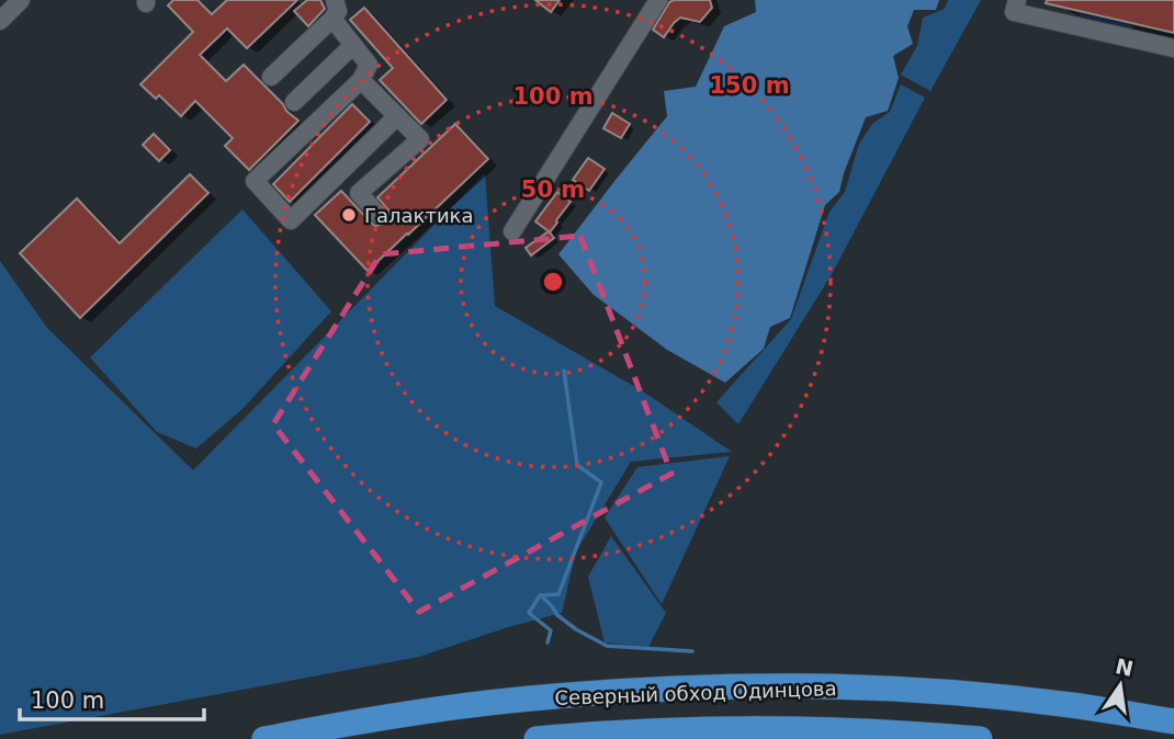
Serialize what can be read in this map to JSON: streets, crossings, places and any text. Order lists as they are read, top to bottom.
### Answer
{
  "streets": {
    "highway": ["Северный обход Одинцова"]
  },
  "places": ["Галактика"],
  "scale_bar": "100 m",
  "north": "top",
  "rings": ["150 m", "100 m", "50 m"]
}
